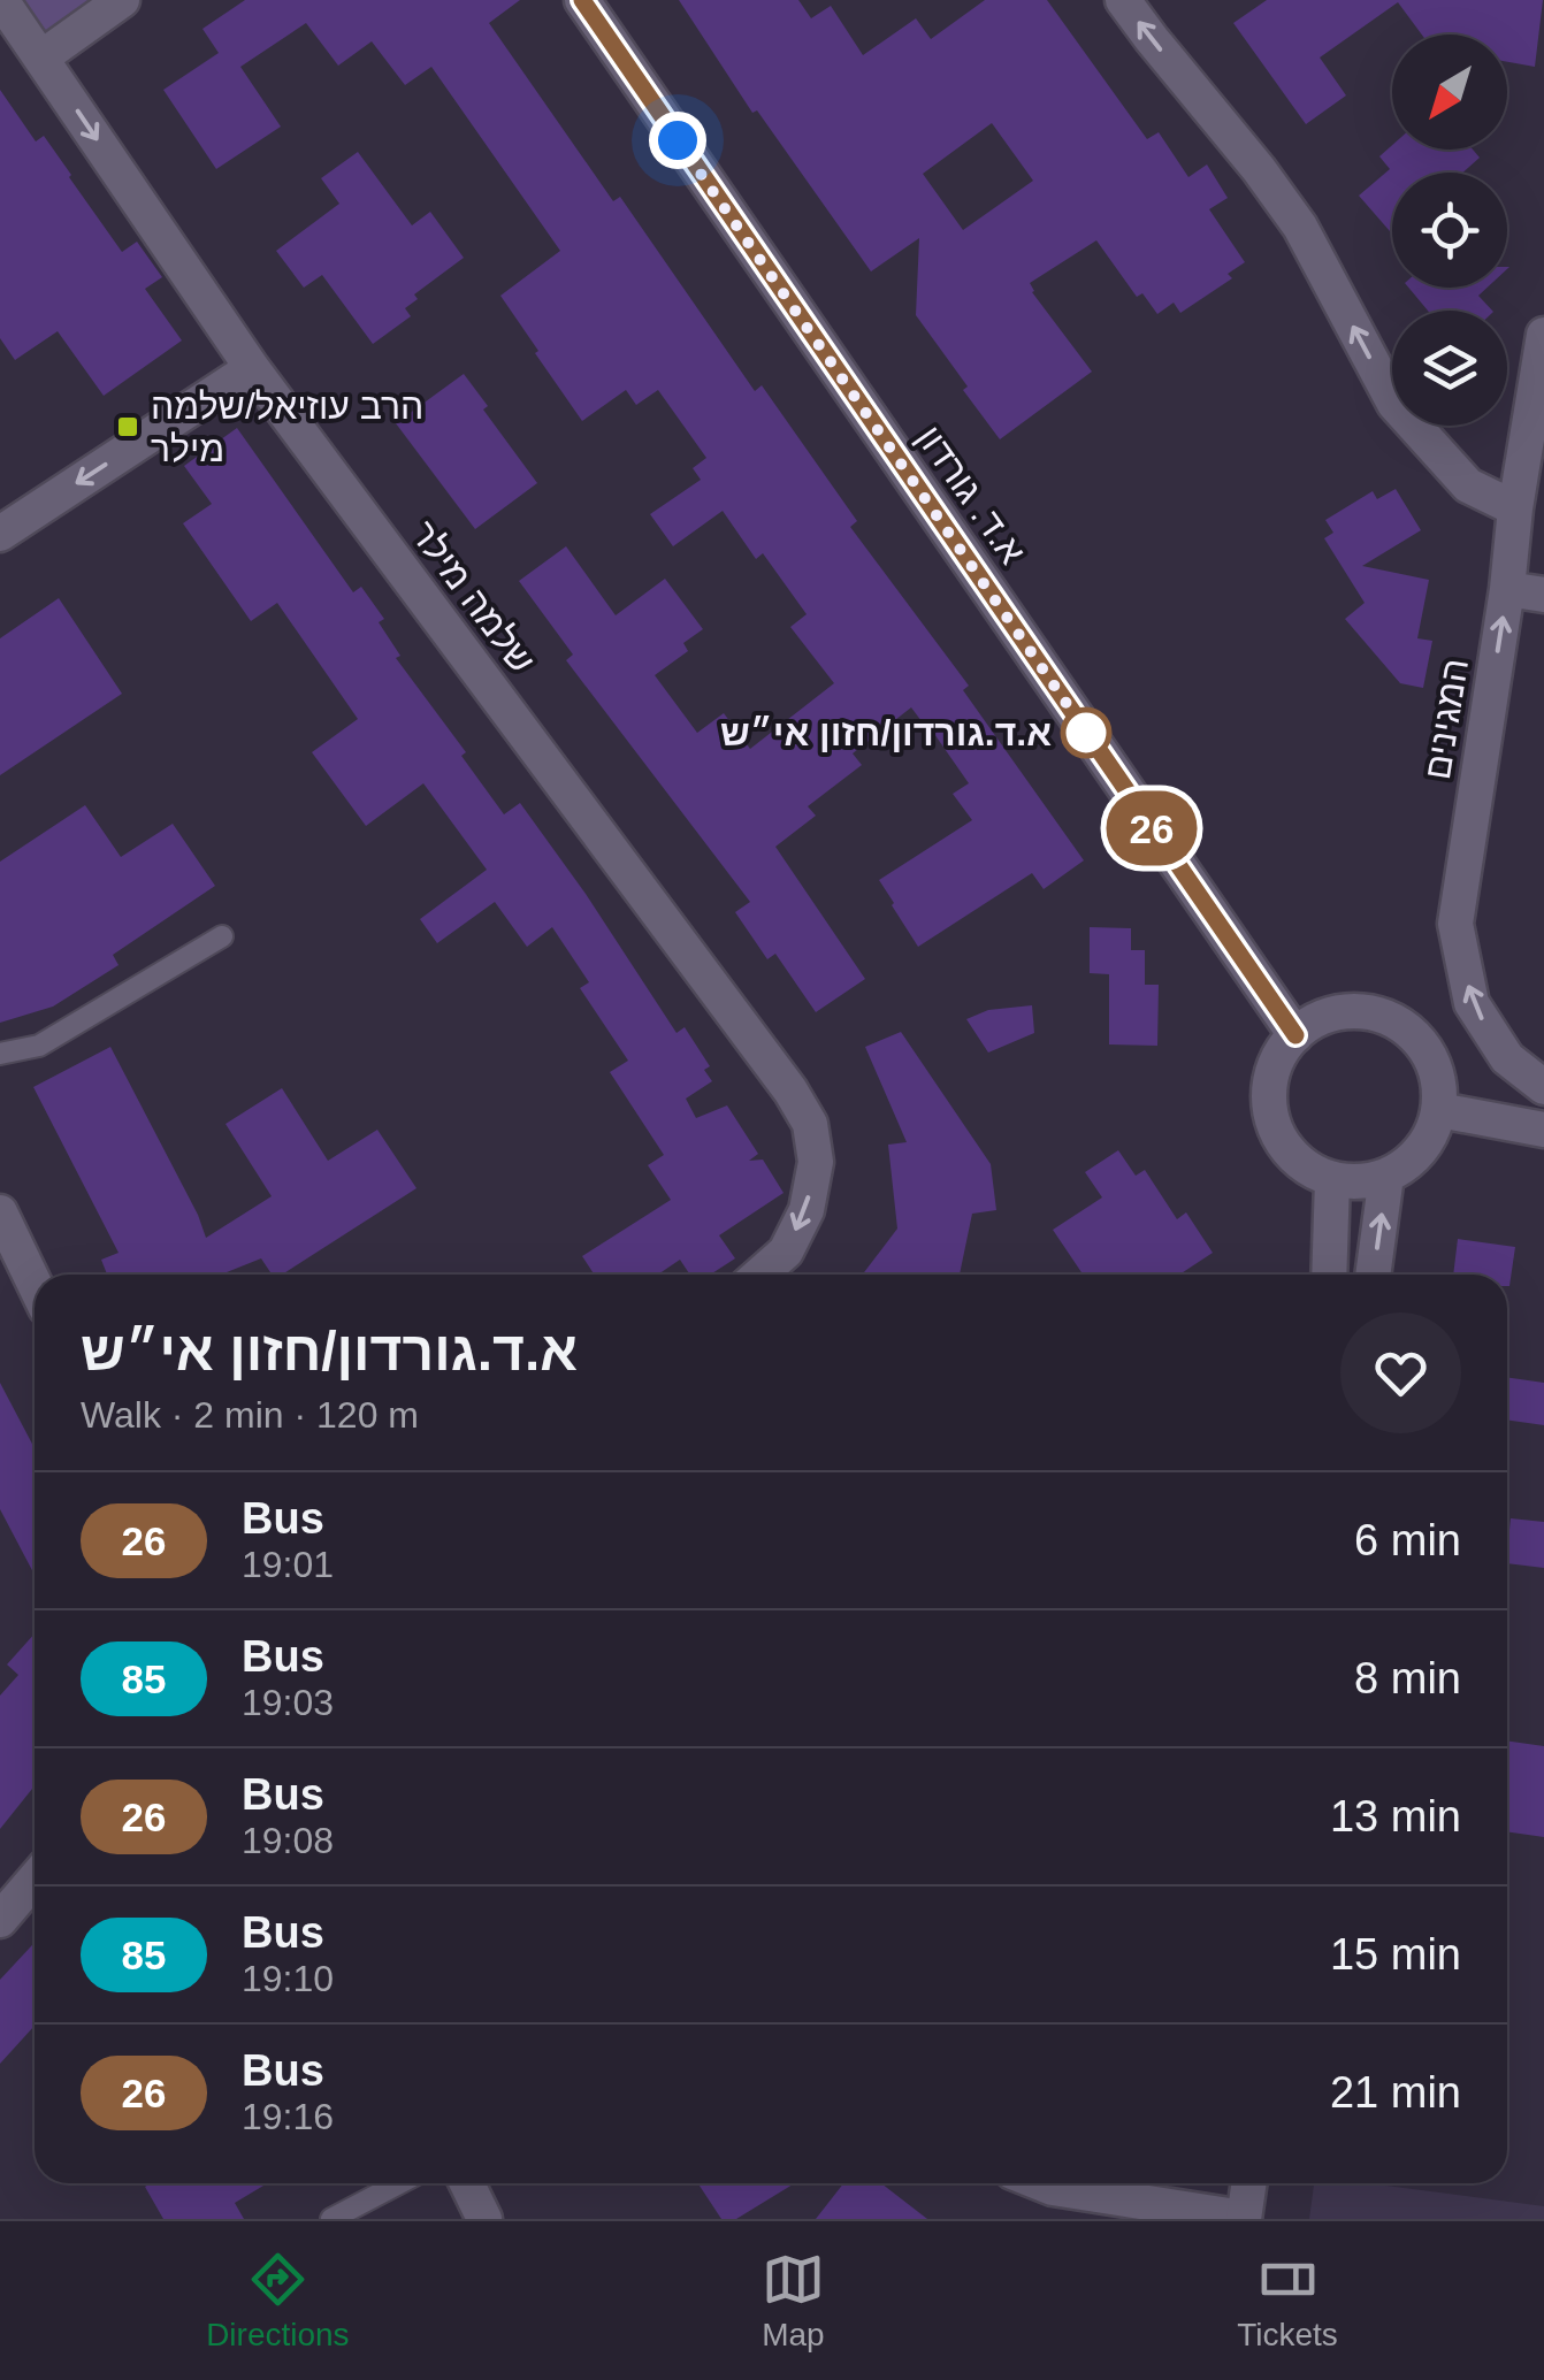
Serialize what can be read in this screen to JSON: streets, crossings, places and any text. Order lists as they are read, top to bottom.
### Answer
{
  "streets": {
    "street": ["א.ד. גורדון", "שלמה מילר", "המגינים"]
  },
  "one_way": ["שלמה מילר"],
  "places": {
    "transit": ["הרב עוזיאל/שלמה מילר"],
    "other": ["א.ד.גורדון/חזון אי״ש"]
  },
  "lines": ["bus line 26"],
  "north": "bottom left",
  "page": {
    "on_map": "26",
    "heading": ["א.ד.גורדון/חזון אי״ש", "Walk · 2 min · 120 m"],
    "list": [
      {
        "mark": "26",
        "name": "Bus",
        "note": "19:01",
        "value": "6 min"
      },
      {
        "mark": "85",
        "name": "Bus",
        "note": "19:03",
        "value": "8 min"
      },
      {
        "mark": "26",
        "name": "Bus",
        "note": "19:08",
        "value": "13 min"
      },
      {
        "mark": "85",
        "name": "Bus",
        "note": "19:10",
        "value": "15 min"
      },
      {
        "mark": "26",
        "name": "Bus",
        "note": "19:16",
        "value": "21 min"
      }
    ],
    "tabs": ["Directions", "Map", "Tickets"]
  }
}
